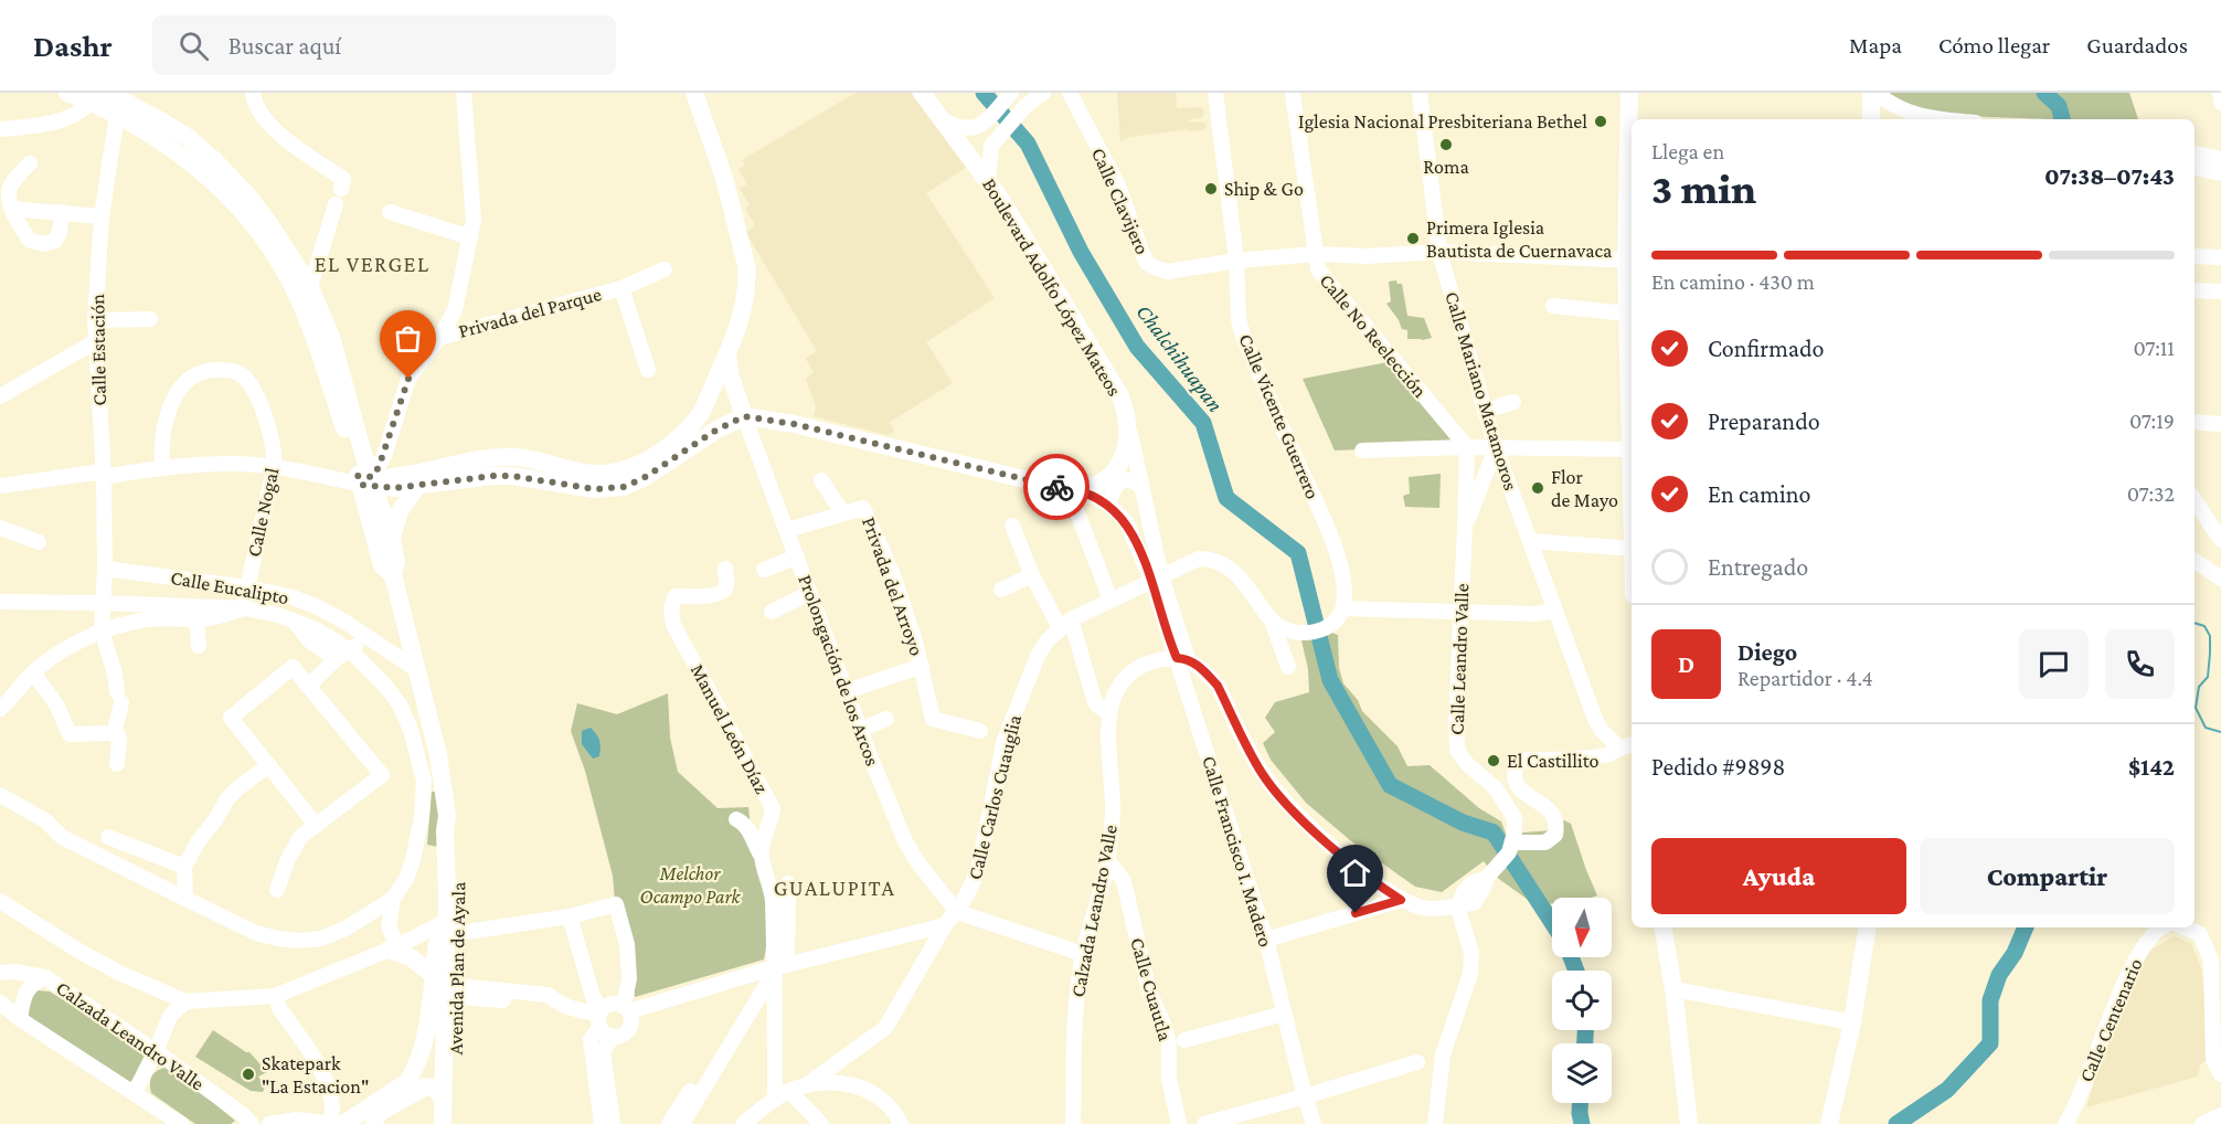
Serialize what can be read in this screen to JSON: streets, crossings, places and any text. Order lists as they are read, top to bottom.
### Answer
{
  "streets": {
    "main road": ["Boulevard Adolfo López Mateos", "Avenida Plan de Ayala"],
    "street": [
      "Calle Clavijero",
      "Privada del Parque",
      "Calle No Reelección",
      "Calle Estación",
      "Calle Mariano Matamoros",
      "Calle Vicente Guerrero",
      "Calle Nogal",
      "Privada del Arroyo",
      "Calle Eucalipto",
      "Calle Leandro Valle",
      "Prolongación de los Arcos",
      "Manuel León Díaz",
      "Calle Carlos Cuauglia",
      "Calle Francisco I. Madero",
      "Calzada Leandro Valle",
      "Calle Cuautla",
      "Calle Centenario"
    ]
  },
  "crossings": [
    ["Calle Clavijero", "Calle No Reelección"],
    ["Calle Clavijero", "Calle Mariano Matamoros"],
    ["Calle Clavijero", "Calle Vicente Guerrero"],
    ["Boulevard Adolfo López Mateos", "Calle Carlos Cuauglia"],
    ["Boulevard Adolfo López Mateos", "Calle Francisco I. Madero"],
    ["Calle No Reelección", "Calle Leandro Valle"],
    ["Calle Estación", "Calle Eucalipto"],
    ["Calle Estación", "Avenida Plan de Ayala"],
    ["Calle Nogal", "Calle Eucalipto"],
    ["Privada del Arroyo", "Prolongación de los Arcos"],
    ["Calle Eucalipto", "Avenida Plan de Ayala"],
    ["Prolongación de los Arcos", "Calle Carlos Cuauglia"],
    ["Calle Carlos Cuauglia", "Calle Francisco I. Madero"],
    ["Calzada Leandro Valle", "Calle Cuautla"]
  ],
  "districts": ["EL VERGEL", "GUALUPITA"],
  "water": ["Chalchihuapan"],
  "parks": ["Melchor Ocampo Park"],
  "places": [
    "Iglesia Nacional Presbiteriana Bethel",
    "Roma",
    "Ship & Go",
    "Primera Iglesia Bautista de Cuernavaca",
    "Flor de Mayo",
    "El Castillito",
    "Skatepark \"La Estacion\""
  ],
  "north": "bottom",
  "page": {
    "header": "Dashr",
    "search": "Buscar aquí",
    "nav": ["Mapa", "Cómo llegar", "Guardados"],
    "heading": ["3 min", "Llega en", "07:38–07:43"],
    "panel": [
      "Diego",
      "Repartidor · 4.4",
      "Pedido #9898",
      "$142"
    ],
    "bar": "En camino · 430 m",
    "list": [
      ["Confirmado", "07:11"],
      ["Preparando", "07:19"],
      ["En camino", "07:32"],
      "Entregado"
    ],
    "round": "D",
    "buttons": ["Ayuda", "Compartir"]
  }
}
